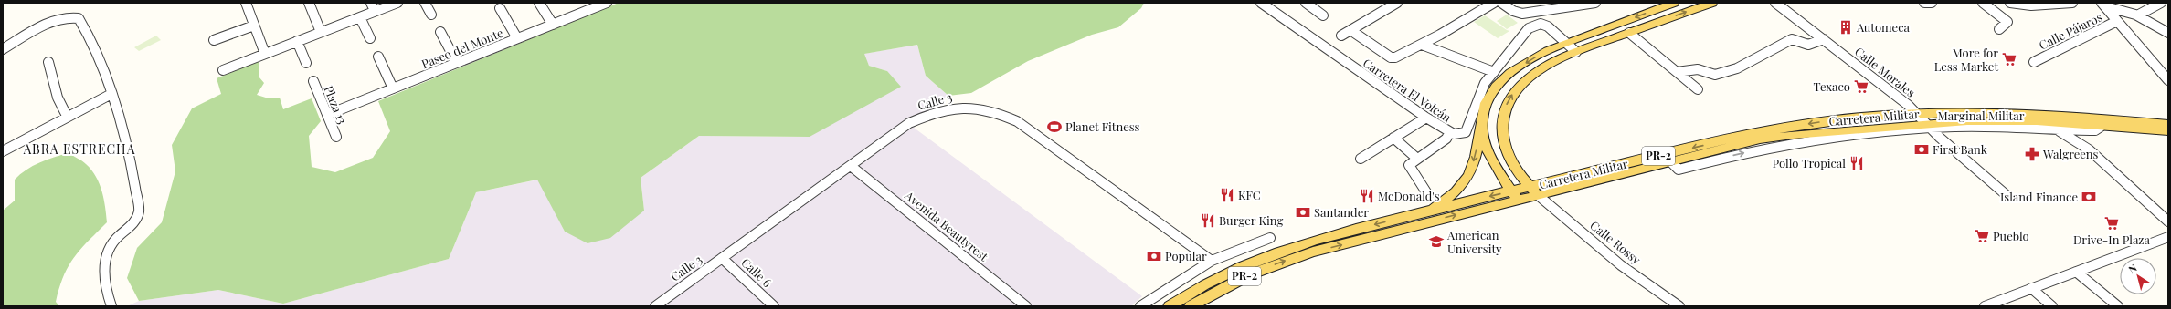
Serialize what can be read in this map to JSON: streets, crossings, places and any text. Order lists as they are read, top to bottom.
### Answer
{
  "streets": {
    "main road": ["Carretera Militar", "PR-2"],
    "street": [
      "Calle Pájaros",
      "Paseo del Monte",
      "Calle Morales",
      "Carretera El Volcán",
      "Calle 3",
      "Plaza 13",
      "Marginal Militar",
      "Avenida Beautyrest",
      "Calle Rossy",
      "Calle 6"
    ]
  },
  "crossings": [
    ["Paseo del Monte", "Plaza 13"],
    ["Calle Morales", "Marginal Militar"],
    ["Calle Morales", "Carretera Militar"],
    ["Calle 3", "Avenida Beautyrest"],
    ["Calle 3", "Calle 6"],
    ["Marginal Militar", "Carretera Militar"],
    ["Carretera Militar", "Calle Rossy"]
  ],
  "districts": ["ABRA ESTRECHA"],
  "places": {
    "building": ["Automeca"],
    "supermarket": [
      "More for Less Market",
      "Texaco",
      "Drive-In Plaza",
      "Pueblo"
    ],
    "sports": ["Planet Fitness"],
    "bank": [
      "First Bank",
      "Island Finance",
      "Santander",
      "Popular"
    ],
    "pharmacy": ["Walgreens"],
    "restaurant": [
      "Pollo Tropical",
      "KFC",
      "McDonald's",
      "Burger King"
    ],
    "school or university": ["American University"]
  },
  "north": "top left"
}
